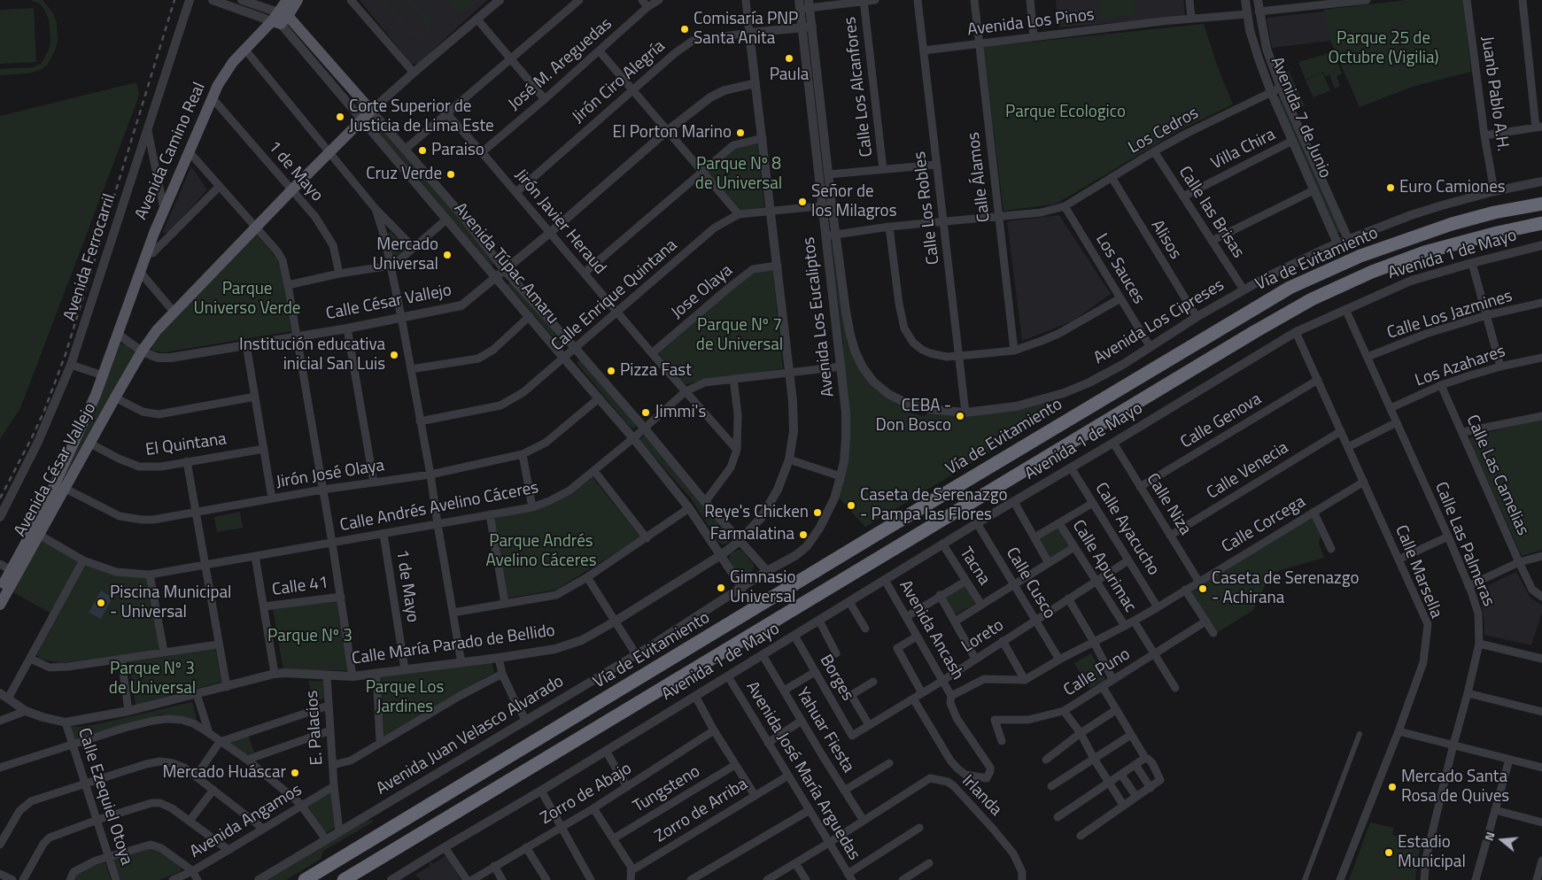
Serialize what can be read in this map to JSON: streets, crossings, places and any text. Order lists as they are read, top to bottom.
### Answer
{
  "streets": {
    "highway": ["Vía de Evitamiento"],
    "main road": ["Avenida Camino Real", "Avenida Túpac Amaru", "Avenida César Vallejo"],
    "street": [
      "Avenida Los Pinos",
      "José M. Areguedas",
      "Jirón Ciro Alegría",
      "Calle Los Alcanfores",
      "Juanb Pablo A.H.",
      "Avenida 7 de Junio",
      "Los Cedros",
      "Villa Chira",
      "1 de Mayo",
      "Calle Álamos",
      "Calle Los Robles",
      "Calle las Brisas",
      "Jirón Javier Heraud",
      "Alisos",
      "Avenida 1 de Mayo",
      "Avenida Ferrocarril",
      "Los Sauces",
      "Jose Olaya",
      "Calle Enrique Quintana",
      "Calle César Vallejo",
      "Calle Los Jazmines",
      "Avenida Los Eucaliptos",
      "Avenida Los Cipreses",
      "Los Azahares",
      "Calle Genova",
      "El Quintana",
      "Calle Venecia",
      "Jirón José Olaya",
      "Calle Las Camelias",
      "Calle Niza",
      "Calle Andrés Avelino Cáceres",
      "Calle Corcega",
      "Calle Ayacucho",
      "Calle Las Palmeras",
      "Tacna",
      "Calle Apurimac",
      "Calle Marsella",
      "Calle Cusco",
      "Calle 41",
      "Avenida Ancash",
      "Loreto",
      "Calle María Parado de Bellido",
      "Calle Puno",
      "Borges",
      "E. Palacios",
      "Yahuar Fiesta",
      "Avenida Juan Velasco Alvarado",
      "Avenida José María Arguedas",
      "Tungsteno",
      "Zorro de Abajo",
      "Irlanda",
      "Calle Ezequiel Otoya",
      "Zorro de Arriba",
      "Avenida Angamos"
    ]
  },
  "crossings": [
    ["Avenida Los Pinos", "Avenida 7 de Junio"],
    ["Avenida Los Pinos", "Calle Álamos"],
    ["Avenida Los Pinos", "Calle Los Robles"],
    ["José M. Areguedas", "Jirón Javier Heraud"],
    ["Jirón Ciro Alegría", "Jirón Javier Heraud"],
    ["Jirón Ciro Alegría", "Avenida Los Eucaliptos"],
    ["Jirón Ciro Alegría", "Calle María Parado de Bellido"],
    ["Juanb Pablo A.H.", "Avenida Los Cipreses"],
    ["Avenida 7 de Junio", "Los Cedros"],
    ["Avenida 7 de Junio", "Villa Chira"],
    ["Avenida 7 de Junio", "Avenida Los Cipreses"],
    ["Los Cedros", "Calle las Brisas"],
    ["Los Cedros", "Alisos"],
    ["Los Cedros", "Los Sauces"],
    ["Villa Chira", "Calle las Brisas"],
    ["Avenida Camino Real", "1 de Mayo"],
    ["Avenida Camino Real", "Avenida Túpac Amaru"],
    ["Avenida Camino Real", "Calle César Vallejo"],
    ["Avenida Camino Real", "Avenida César Vallejo"],
    ["1 de Mayo", "Avenida César Vallejo"],
    ["1 de Mayo", "Calle Andrés Avelino Cáceres"],
    ["1 de Mayo", "Calle María Parado de Bellido"],
    ["Calle Los Robles", "Avenida Los Cipreses"],
    ["Calle las Brisas", "Avenida Los Cipreses"],
    ["Jirón Javier Heraud", "Jose Olaya"],
    ["Jirón Javier Heraud", "Calle Enrique Quintana"],
    ["Jirón Javier Heraud", "Calle César Vallejo"],
    ["Jirón Javier Heraud", "Calle Andrés Avelino Cáceres"],
    ["Alisos", "Avenida Los Cipreses"],
    ["Avenida 1 de Mayo", "Calle Niza"],
    ["Avenida 1 de Mayo", "Calle Ayacucho"],
    ["Avenida 1 de Mayo", "Calle Las Palmeras"],
    ["Avenida 1 de Mayo", "Tacna"],
    ["Avenida 1 de Mayo", "Calle Marsella"],
    ["Avenida 1 de Mayo", "Calle Cusco"],
    ["Avenida 1 de Mayo", "Avenida Ancash"],
    ["Avenida 1 de Mayo", "Borges"],
    ["Avenida 1 de Mayo", "Yahuar Fiesta"],
    ["Avenida 1 de Mayo", "Avenida José María Arguedas"],
    ["Avenida Túpac Amaru", "Calle Enrique Quintana"],
    ["Avenida Túpac Amaru", "Calle César Vallejo"],
    ["Avenida Túpac Amaru", "Avenida Los Eucaliptos"],
    ["Avenida Túpac Amaru", "Avenida César Vallejo"],
    ["Avenida Túpac Amaru", "Jirón José Olaya"],
    ["Avenida Túpac Amaru", "Calle Andrés Avelino Cáceres"],
    ["Avenida Túpac Amaru", "Calle María Parado de Bellido"],
    ["Avenida Túpac Amaru", "Avenida Juan Velasco Alvarado"],
    ["Los Sauces", "Avenida Los Cipreses"],
    ["Jose Olaya", "Calle María Parado de Bellido"],
    ["Calle Enrique Quintana", "Avenida Los Eucaliptos"],
    ["Calle Enrique Quintana", "Calle María Parado de Bellido"],
    ["Calle César Vallejo", "Avenida César Vallejo"],
    ["Calle César Vallejo", "Calle María Parado de Bellido"],
    ["Calle Los Jazmines", "Calle Las Palmeras"],
    ["Avenida Los Eucaliptos", "Avenida Los Cipreses"],
    ["Avenida Los Eucaliptos", "Calle Andrés Avelino Cáceres"],
    ["Avenida Los Eucaliptos", "Avenida Juan Velasco Alvarado"],
    ["Los Azahares", "Calle Las Camelias"],
    ["Los Azahares", "Calle Las Palmeras"],
    ["Calle Genova", "Calle Niza"],
    ["Calle Genova", "Calle Marsella"],
    ["El Quintana", "Avenida César Vallejo"],
    ["Avenida César Vallejo", "Jirón José Olaya"],
    ["Avenida César Vallejo", "Calle Andrés Avelino Cáceres"],
    ["Calle Venecia", "Calle Niza"],
    ["Calle Venecia", "Calle Marsella"],
    ["Calle Niza", "Calle Corcega"],
    ["Calle Andrés Avelino Cáceres", "Calle María Parado de Bellido"],
    ["Calle Corcega", "Calle Ayacucho"],
    ["Calle Corcega", "Calle Apurimac"],
    ["Calle Corcega", "Calle Marsella"],
    ["Calle Corcega", "Calle Cusco"],
    ["Calle Ayacucho", "Loreto"],
    ["Calle Apurimac", "Loreto"],
    ["Calle Cusco", "Loreto"],
    ["Avenida Ancash", "Loreto"],
    ["Loreto", "Borges"],
    ["Calle María Parado de Bellido", "E. Palacios"],
    ["Calle María Parado de Bellido", "Calle Ezequiel Otoya"],
    ["E. Palacios", "Avenida Juan Velasco Alvarado"],
    ["E. Palacios", "Avenida Angamos"],
    ["Yahuar Fiesta", "Irlanda"],
    ["Avenida José María Arguedas", "Irlanda"],
    ["Avenida José María Arguedas", "Zorro de Arriba"]
  ],
  "parks": [
    "Parque 25 de Octubre (Vigilia)",
    "Parque Ecologico",
    "Parque Nº 8 de Universal",
    "Parque Universo Verde",
    "Parque Nº 7 de Universal",
    "Parque Andrés Avelino Cáceres",
    "Parque Nº 3",
    "Parque Nº 3 de Universal",
    "Parque Los Jardines"
  ],
  "places": [
    "Comisaría PNP Santa Anita",
    "Paula",
    "Corte Superior de Justicia de Lima Este",
    "El Porton Marino",
    "Paraiso",
    "Cruz Verde",
    "Euro Camiones",
    "Señor de los Milagros",
    "Mercado Universal",
    "Institución educativa inicial San Luis",
    "Pizza Fast",
    "Jimmi's",
    "CEBA - Don Bosco",
    "Caseta de Serenazgo - Pampa las Flores",
    "Reye's Chicken",
    "Farmalatina",
    "Gimnasio Universal",
    "Caseta de Serenazgo - Achirana",
    "Piscina Municipal - Universal",
    "Mercado Huáscar",
    "Mercado Santa Rosa de Quives",
    "Estadio Municipal"
  ],
  "north": "left"
}
